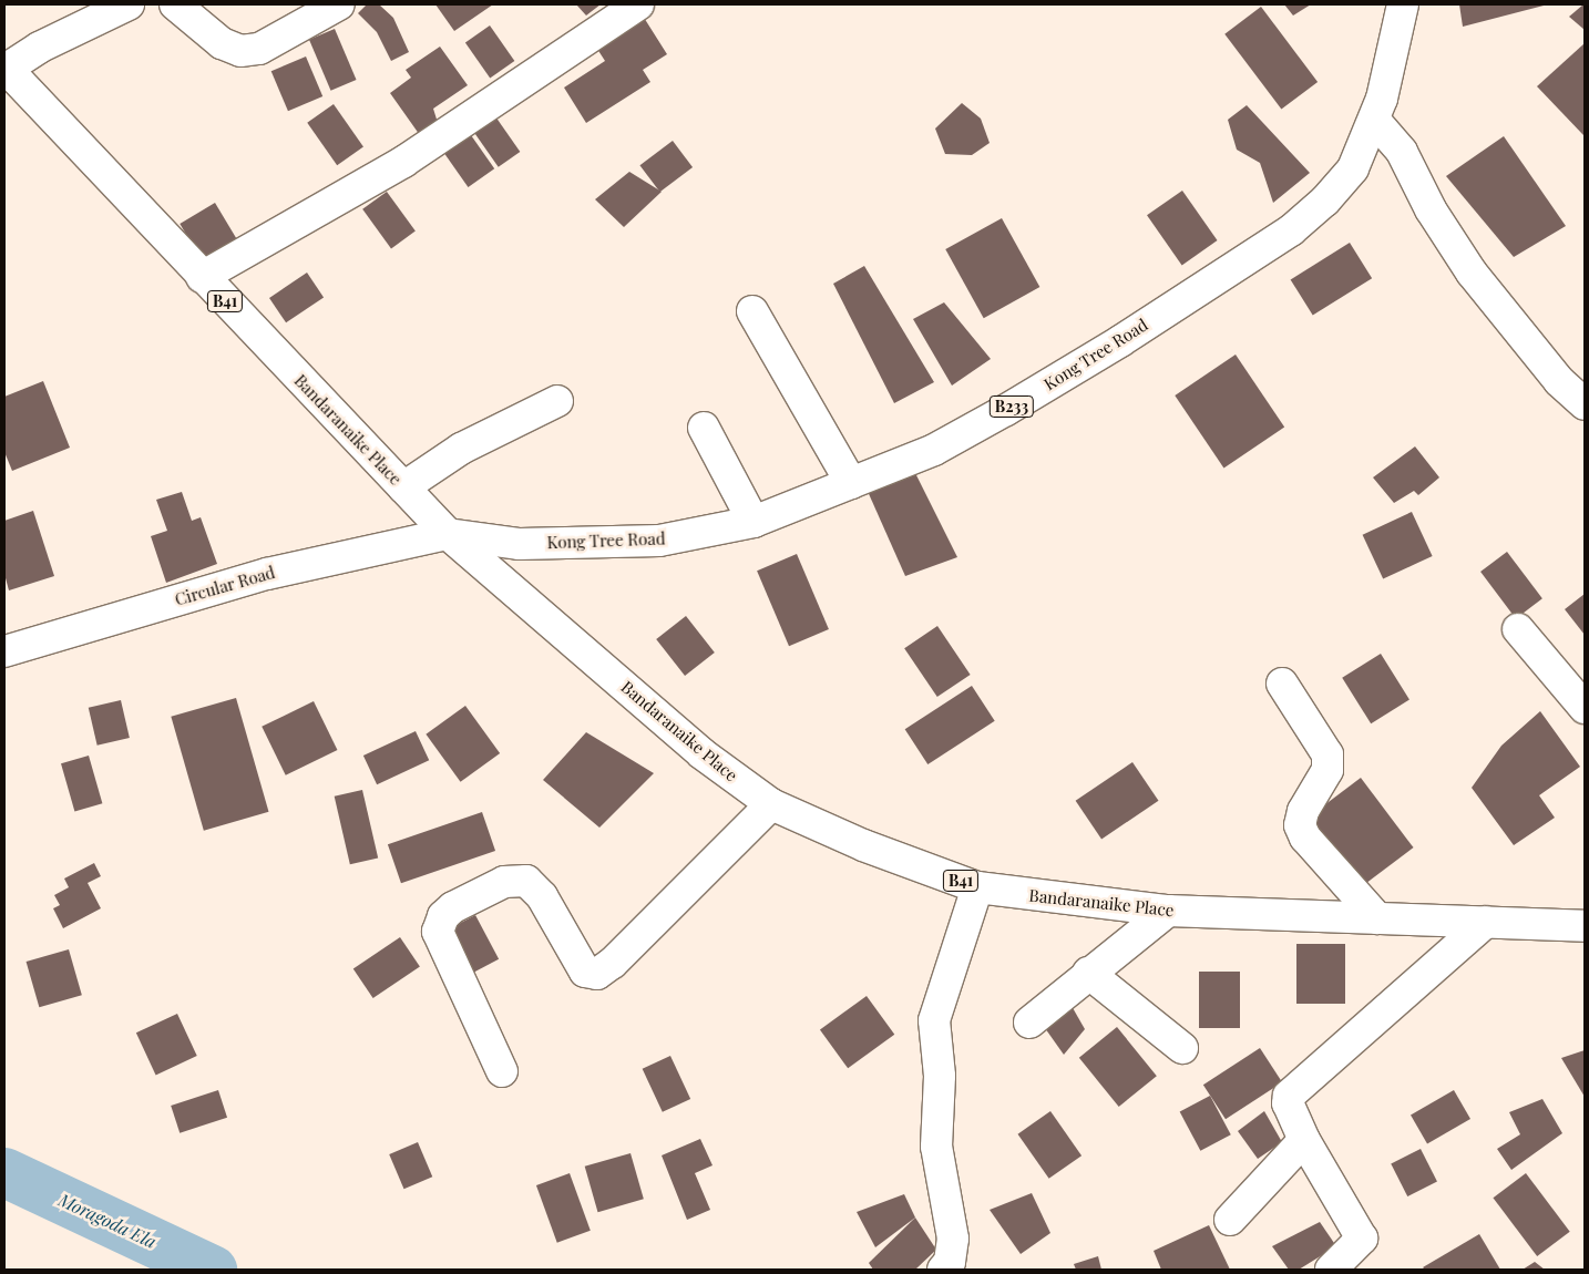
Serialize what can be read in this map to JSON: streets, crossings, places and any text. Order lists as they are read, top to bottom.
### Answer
{
  "streets": {
    "street": [
      "B41",
      "Kong Tree Road",
      "B233",
      "Bandaranaike Place",
      "Circular Road"
    ]
  },
  "crossings": [
    ["Kong Tree Road", "Bandaranaike Place"],
    ["Kong Tree Road", "Circular Road"],
    ["Bandaranaike Place", "Circular Road"]
  ],
  "water": ["Moragoda Ela"]
}
